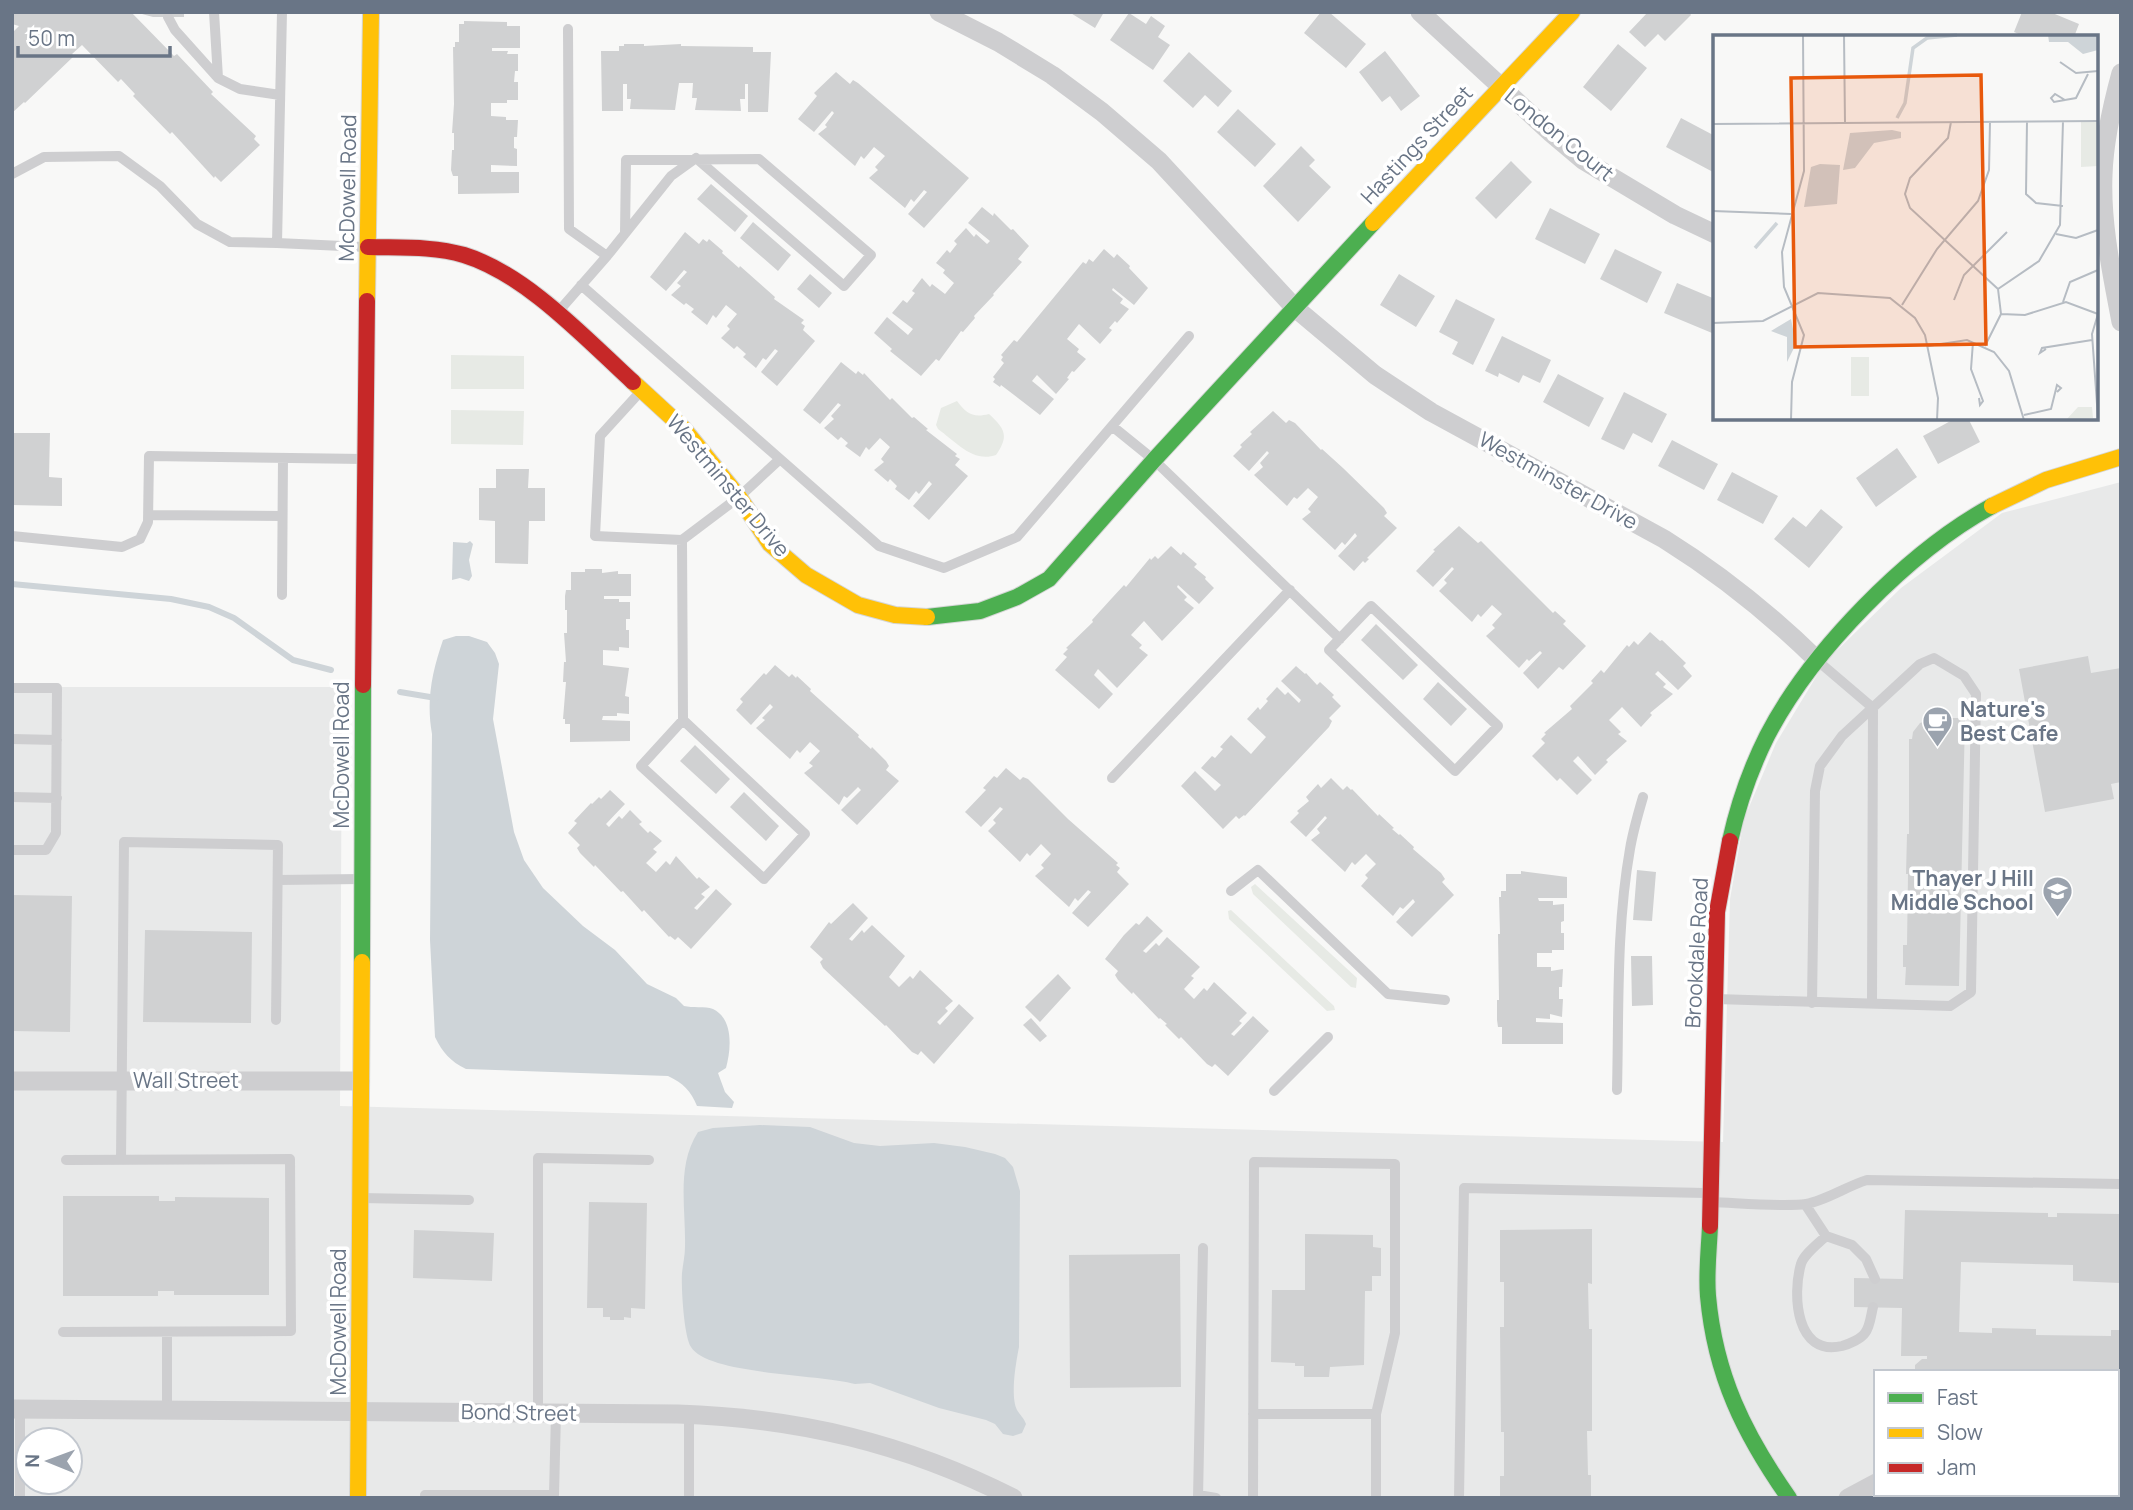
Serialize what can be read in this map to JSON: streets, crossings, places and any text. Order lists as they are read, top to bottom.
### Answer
{
  "streets": {
    "street": [
      "London Court",
      "Hastings Street",
      "McDowell Road",
      "Westminster Drive",
      "Brookdale Road",
      "Wall Street",
      "Bond Street"
    ]
  },
  "crossings": [
    ["London Court", "Hastings Street"],
    ["Hastings Street", "Westminster Drive"],
    ["McDowell Road", "Westminster Drive"],
    ["McDowell Road", "Wall Street"],
    ["McDowell Road", "Bond Street"],
    ["Westminster Drive", "Brookdale Road"]
  ],
  "places": {
    "cafe": ["Nature's Best Cafe"],
    "school or university": ["Thayer J Hill Middle School"]
  },
  "legend": ["Fast", "Slow", "Jam"],
  "scale_bar": "50 m",
  "north": "left"
}
